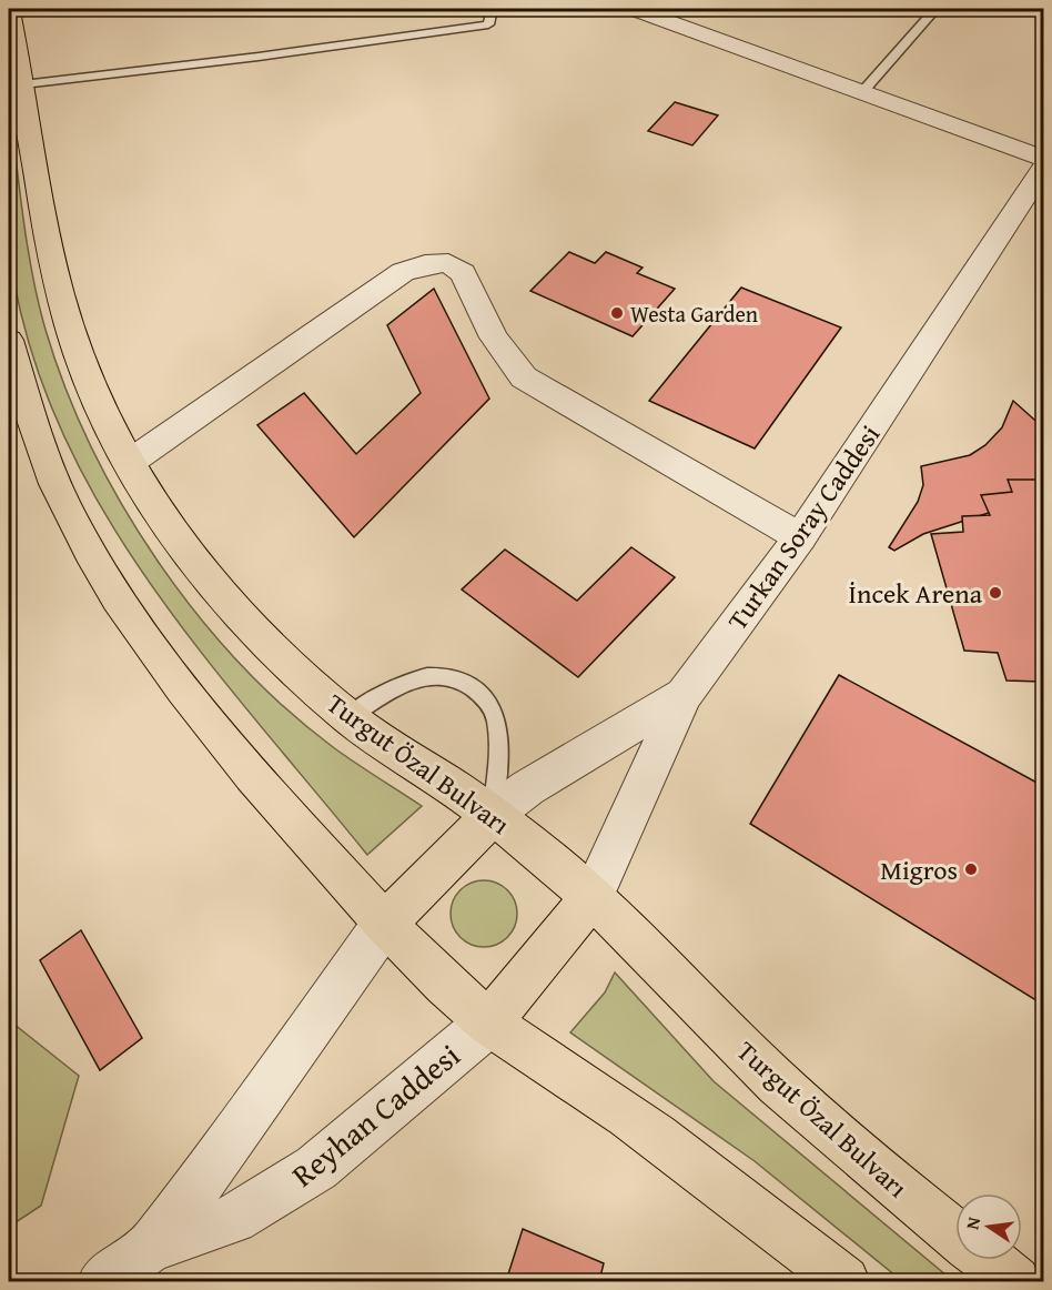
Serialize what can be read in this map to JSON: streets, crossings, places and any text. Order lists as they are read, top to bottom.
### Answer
{
  "streets": {
    "main road": ["Turgut Özal Bulvarı"],
    "street": ["Turkan Soray Caddesi", "Reyhan Caddesi"]
  },
  "crossings": [
    ["Turkan Soray Caddesi", "Turgut Özal Bulvarı"]
  ],
  "places": ["Westa Garden", "İncek Arena", "Migros"],
  "north": "left"
}
